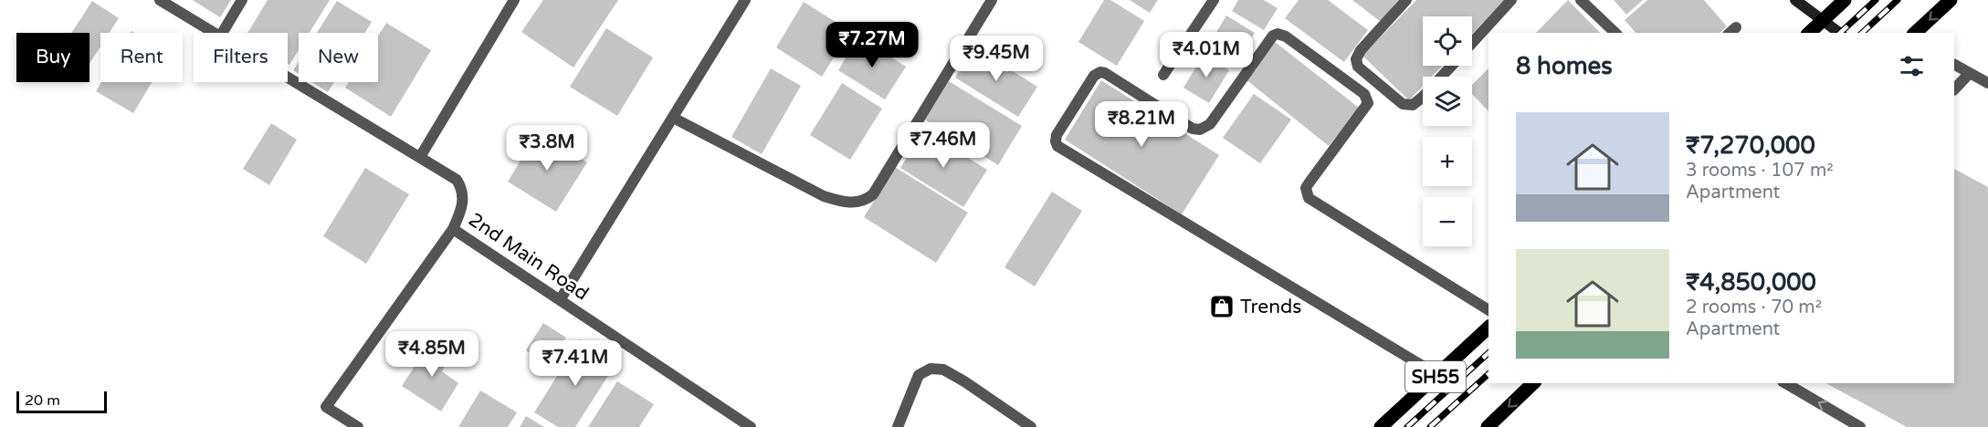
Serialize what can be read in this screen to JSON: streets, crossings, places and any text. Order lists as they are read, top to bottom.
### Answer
{
  "streets": {
    "main road": ["SH55"],
    "street": ["2nd Main Road"]
  },
  "places": {
    "shop": ["Trends"]
  },
  "scale_bar": "20 m",
  "page": {
    "map_buttons": ["+", "−"],
    "price": [
      "₹7.27M",
      "₹4.01M",
      "₹9.45M",
      "₹8.21M",
      "₹7.46M",
      "₹3.8M",
      "₹4.85M",
      "₹7.41M"
    ],
    "chip": [
      "Buy",
      "Rent",
      "Filters",
      "New"
    ],
    "heading": "8 homes",
    "list": [
      {
        "name": "₹7,270,000",
        "note": "3 rooms · 107 m² · Apartment"
      },
      {
        "name": "₹4,850,000",
        "note": "2 rooms · 70 m² · Apartment"
      }
    ],
    "scale": "20 m"
  }
}
